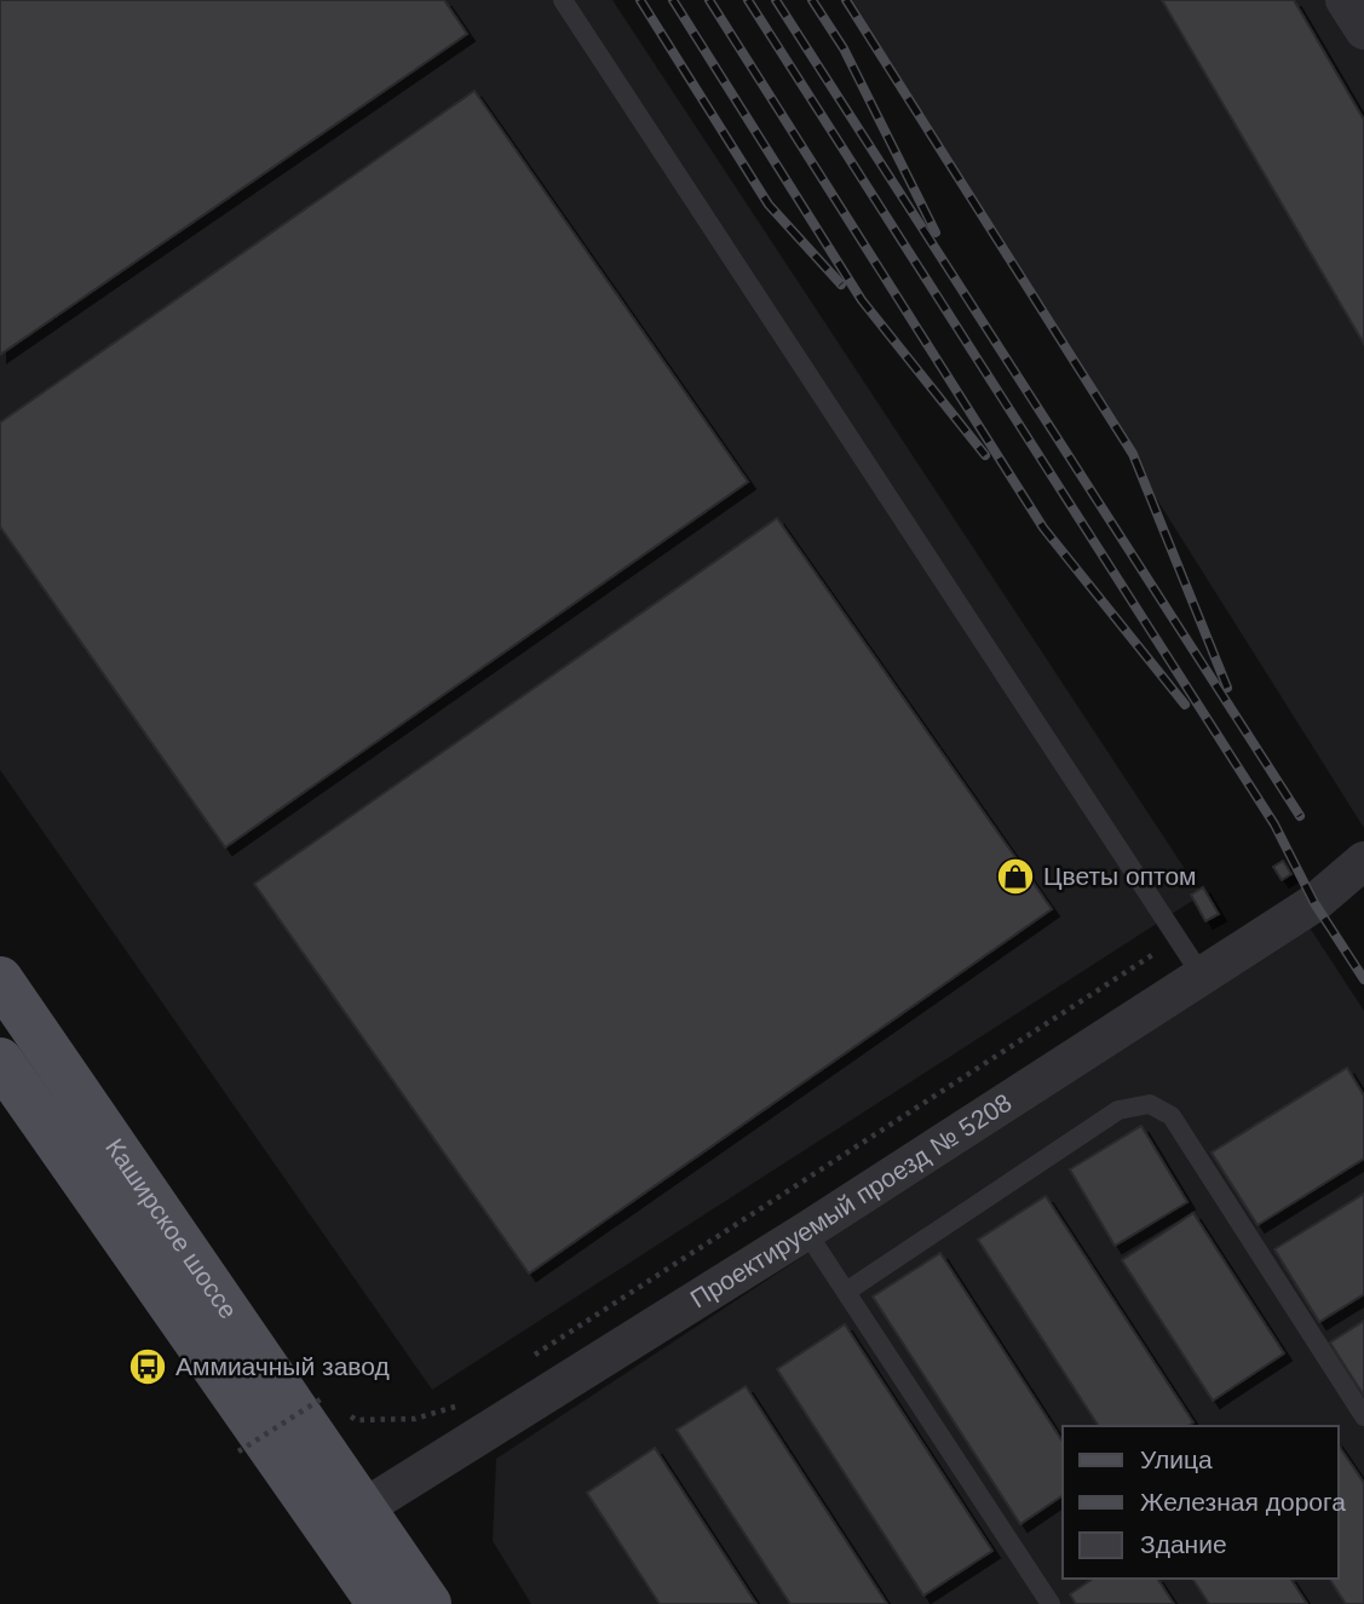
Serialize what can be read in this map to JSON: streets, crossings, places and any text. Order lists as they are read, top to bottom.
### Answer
{
  "streets": {
    "main road": ["Каширское шоссе"],
    "street": ["Проектируемый проезд № 5208"]
  },
  "crossings": [
    ["Проектируемый проезд № 5208", "Каширское шоссе"]
  ],
  "places": {
    "shop": ["Цветы оптом"],
    "bus stop": ["Аммиачный завод"]
  },
  "legend": ["Улица", "Железная дорога", "Здание"]
}
